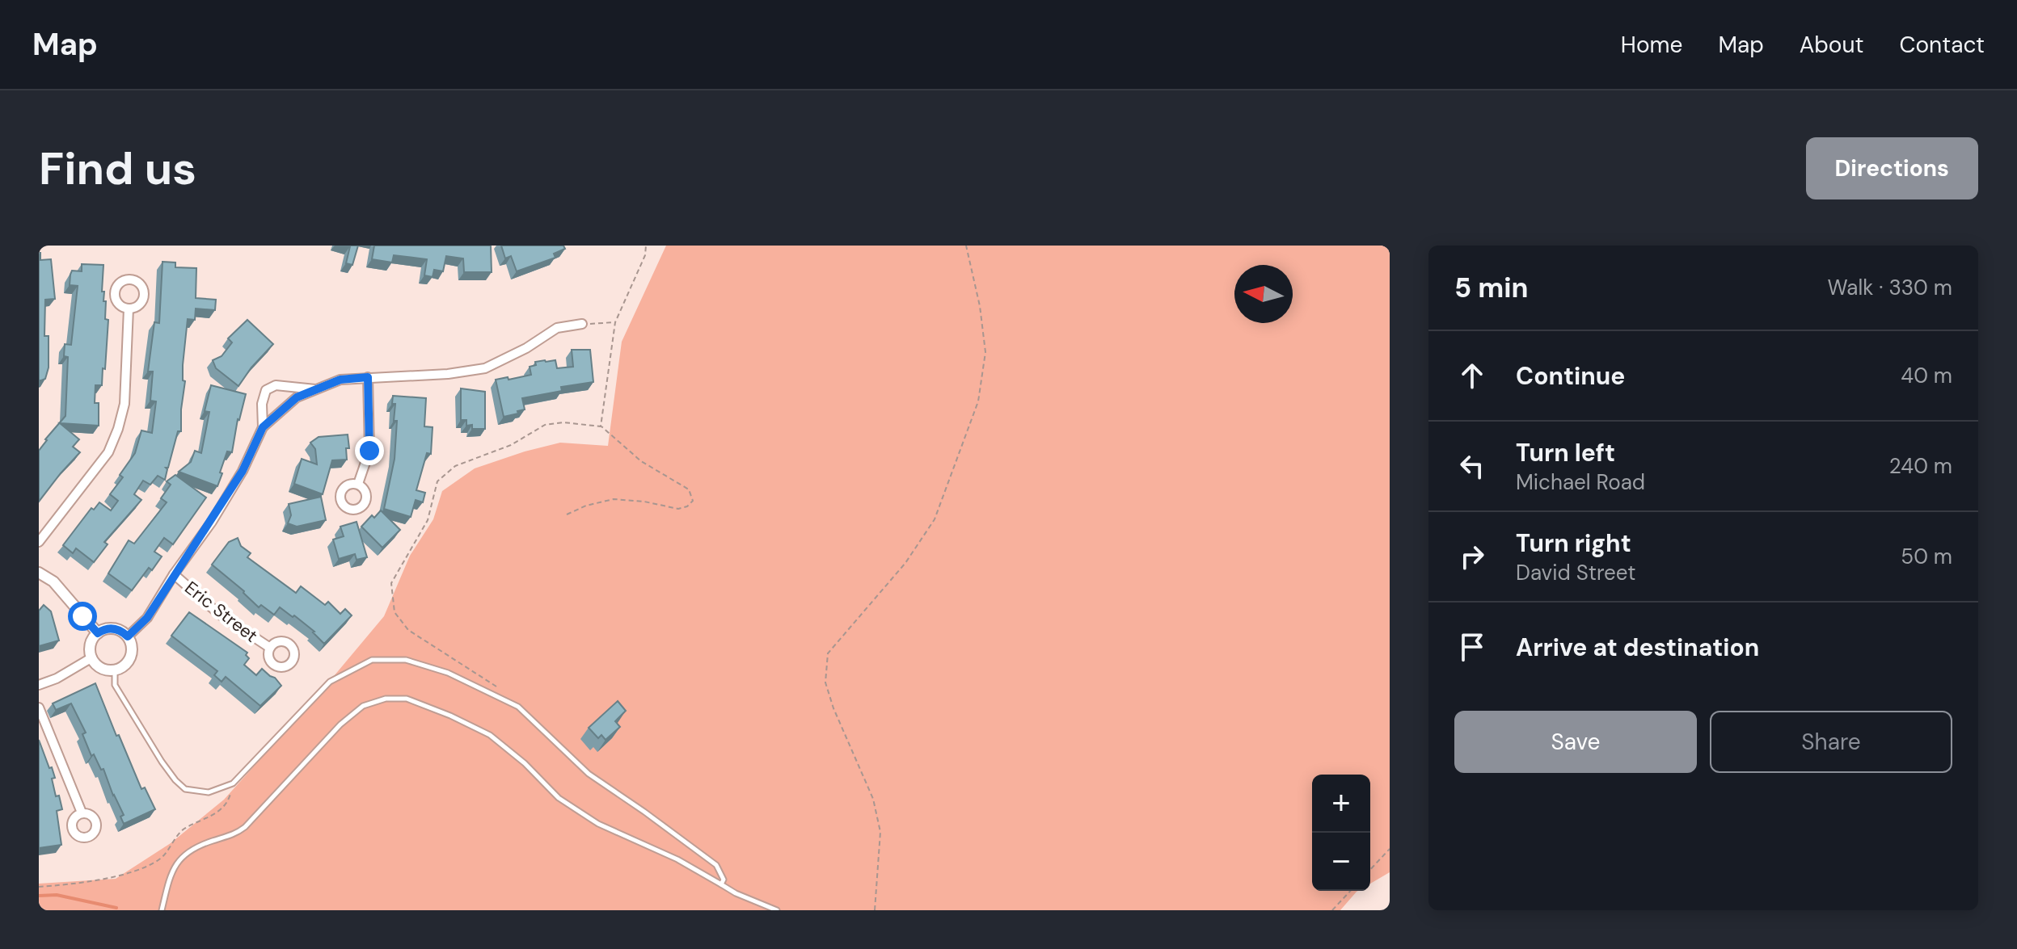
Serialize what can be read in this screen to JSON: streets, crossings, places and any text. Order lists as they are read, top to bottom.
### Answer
{
  "streets": {
    "street": ["Eric Street"]
  },
  "north": "left",
  "page": {
    "header": "Map",
    "nav": [
      "Home",
      "Map",
      "About",
      "Contact"
    ],
    "buttons": [
      "Directions",
      ["Save", "Share"]
    ],
    "title": "Find us",
    "heading": ["5 min", "Walk · 330 m"],
    "list": [
      ["Continue", "40 m"],
      ["Turn left", "Michael Road", "240 m"],
      ["Turn right", "David Street", "50 m"],
      "Arrive at destination"
    ],
    "map_buttons": ["+", "−"]
  }
}
